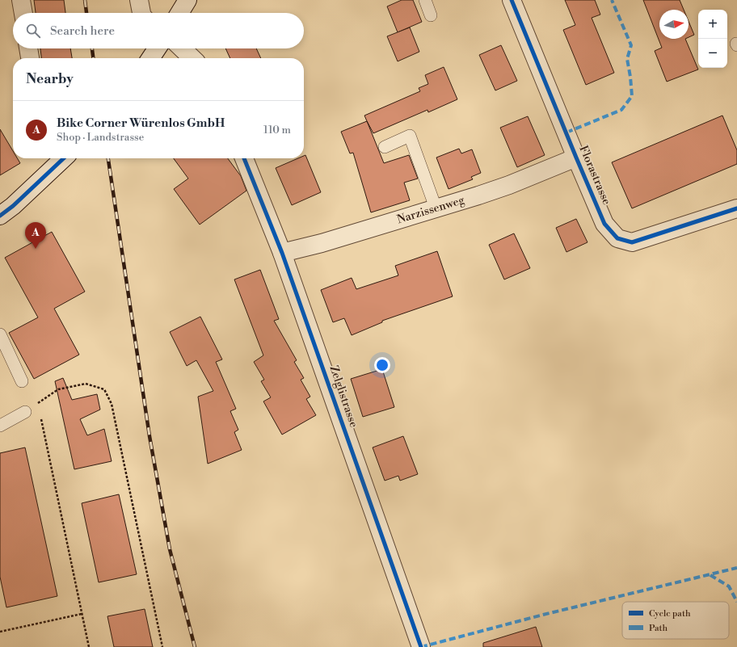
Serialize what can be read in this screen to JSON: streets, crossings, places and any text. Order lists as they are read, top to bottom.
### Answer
{
  "streets": {
    "street": ["Florastrasse", "Narzissenweg", "Zelglistrasse"]
  },
  "crossings": [
    ["Florastrasse", "Narzissenweg"],
    ["Narzissenweg", "Zelglistrasse"]
  ],
  "legend": ["Cycle path", "Path"],
  "north": "right",
  "page": {
    "map_buttons": ["+", "−"],
    "search": "Search here",
    "heading": "Nearby",
    "list": [
      {
        "mark": "A",
        "name": "Bike Corner Würenlos GmbH",
        "note": "Shop · Landstrasse",
        "value": "110 m"
      }
    ],
    "pins": "A"
  }
}
